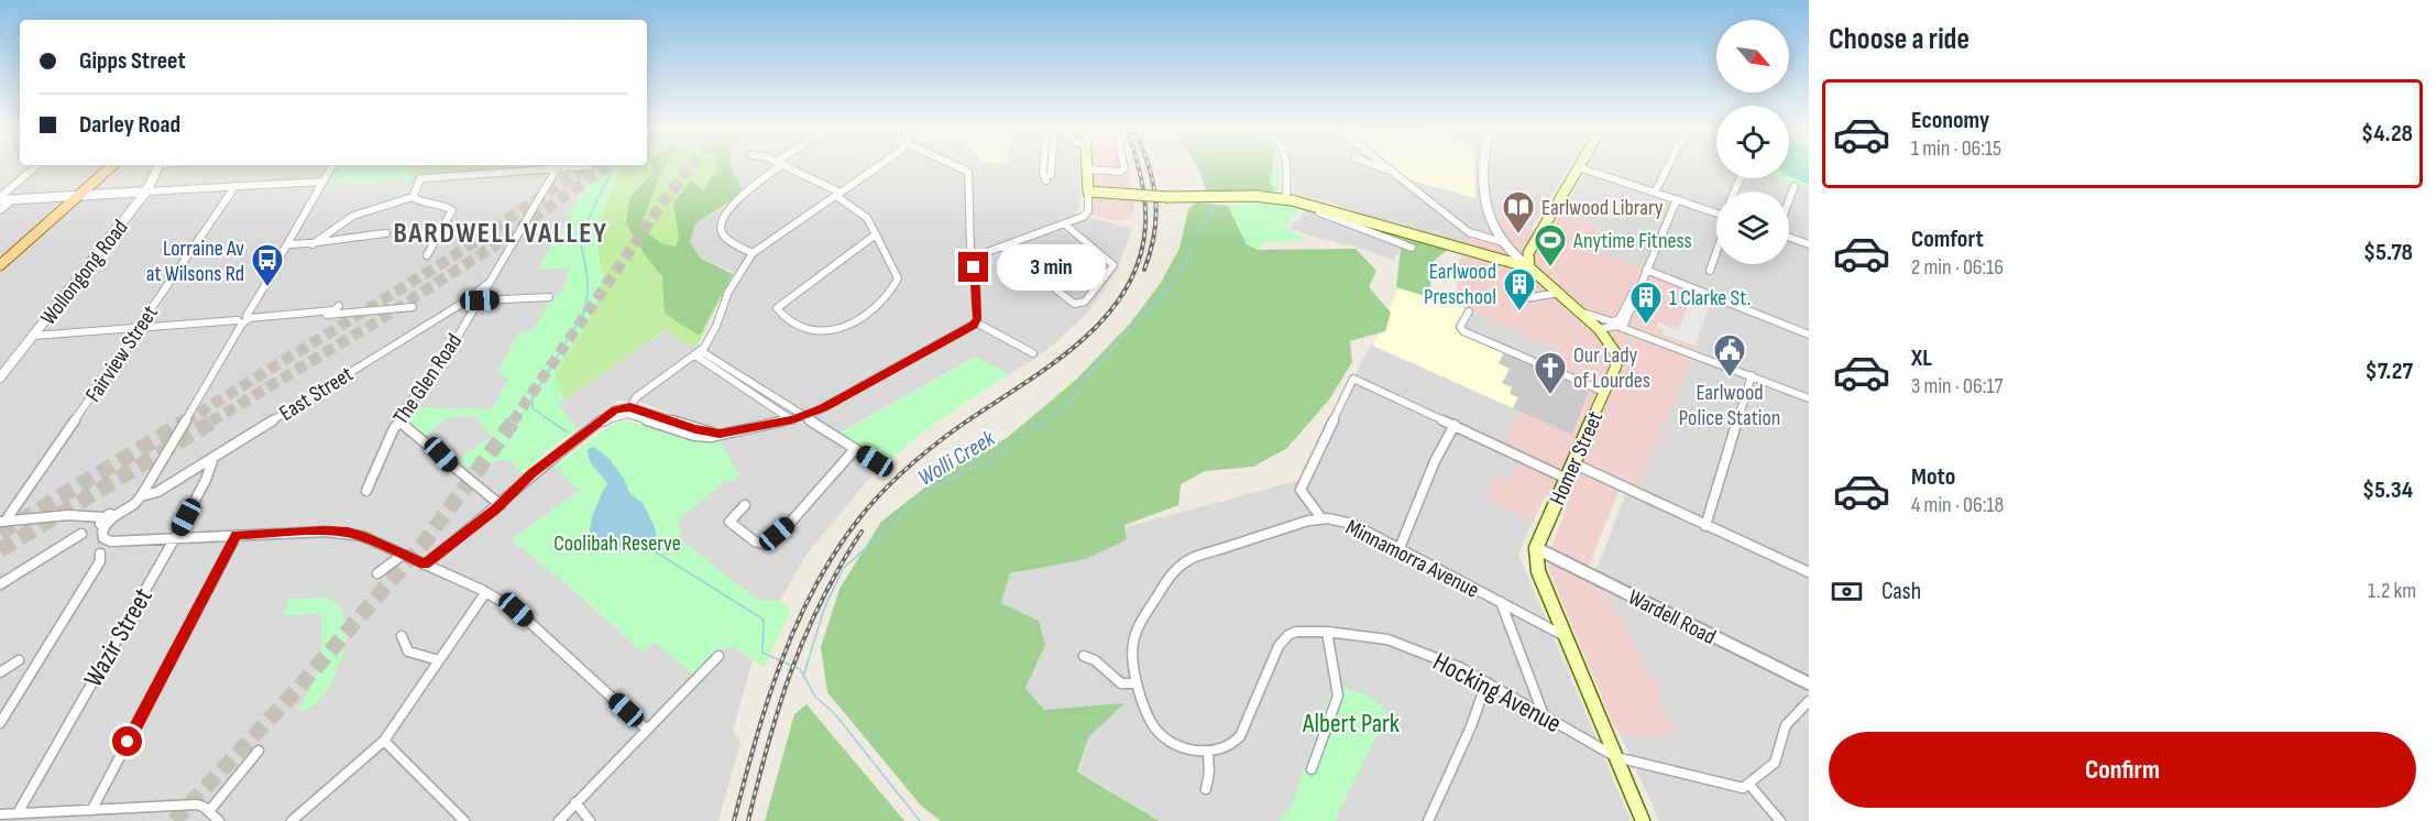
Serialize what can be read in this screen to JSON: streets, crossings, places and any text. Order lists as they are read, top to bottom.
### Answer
{
  "streets": {
    "main road": ["Homer Street"],
    "street": [
      "Wollongong Road",
      "Fairview Street",
      "The Glen Road",
      "East Street",
      "Minnamorra Avenue",
      "Wardell Road",
      "Wazir Street",
      "Hocking Avenue"
    ]
  },
  "crossings": [
    ["The Glen Road", "East Street"],
    ["East Street", "Wazir Street"],
    ["Homer Street", "Wardell Road"],
    ["Minnamorra Avenue", "Hocking Avenue"]
  ],
  "districts": ["BARDWELL VALLEY"],
  "water": ["Wolli Creek"],
  "parks": ["Coolibah Reserve", "Albert Park"],
  "places": {
    "library": ["Earlwood Library"],
    "sports": ["Anytime Fitness"],
    "bus stop": ["Lorraine Av at Wilsons Rd"],
    "building": ["Earlwood Preschool", "1 Clarke St."],
    "public building": ["Earlwood Police Station"],
    "church": ["Our Lady of Lourdes"]
  },
  "north": "bottom right",
  "page": {
    "heading": "Choose a ride",
    "banner": ["Gipps Street", "Darley Road"],
    "list": [
      {
        "name": "Economy",
        "note": "1 min · 06:15",
        "value": "$4.28"
      },
      {
        "name": "Comfort",
        "note": "2 min · 06:16",
        "value": "$5.78"
      },
      {
        "name": "XL",
        "note": "3 min · 06:17",
        "value": "$7.27"
      },
      {
        "name": "Moto",
        "note": "4 min · 06:18",
        "value": "$5.34"
      }
    ],
    "bubble": "3 min",
    "pay": ["Cash", "1.2 km"],
    "buttons": "Confirm"
  }
}
